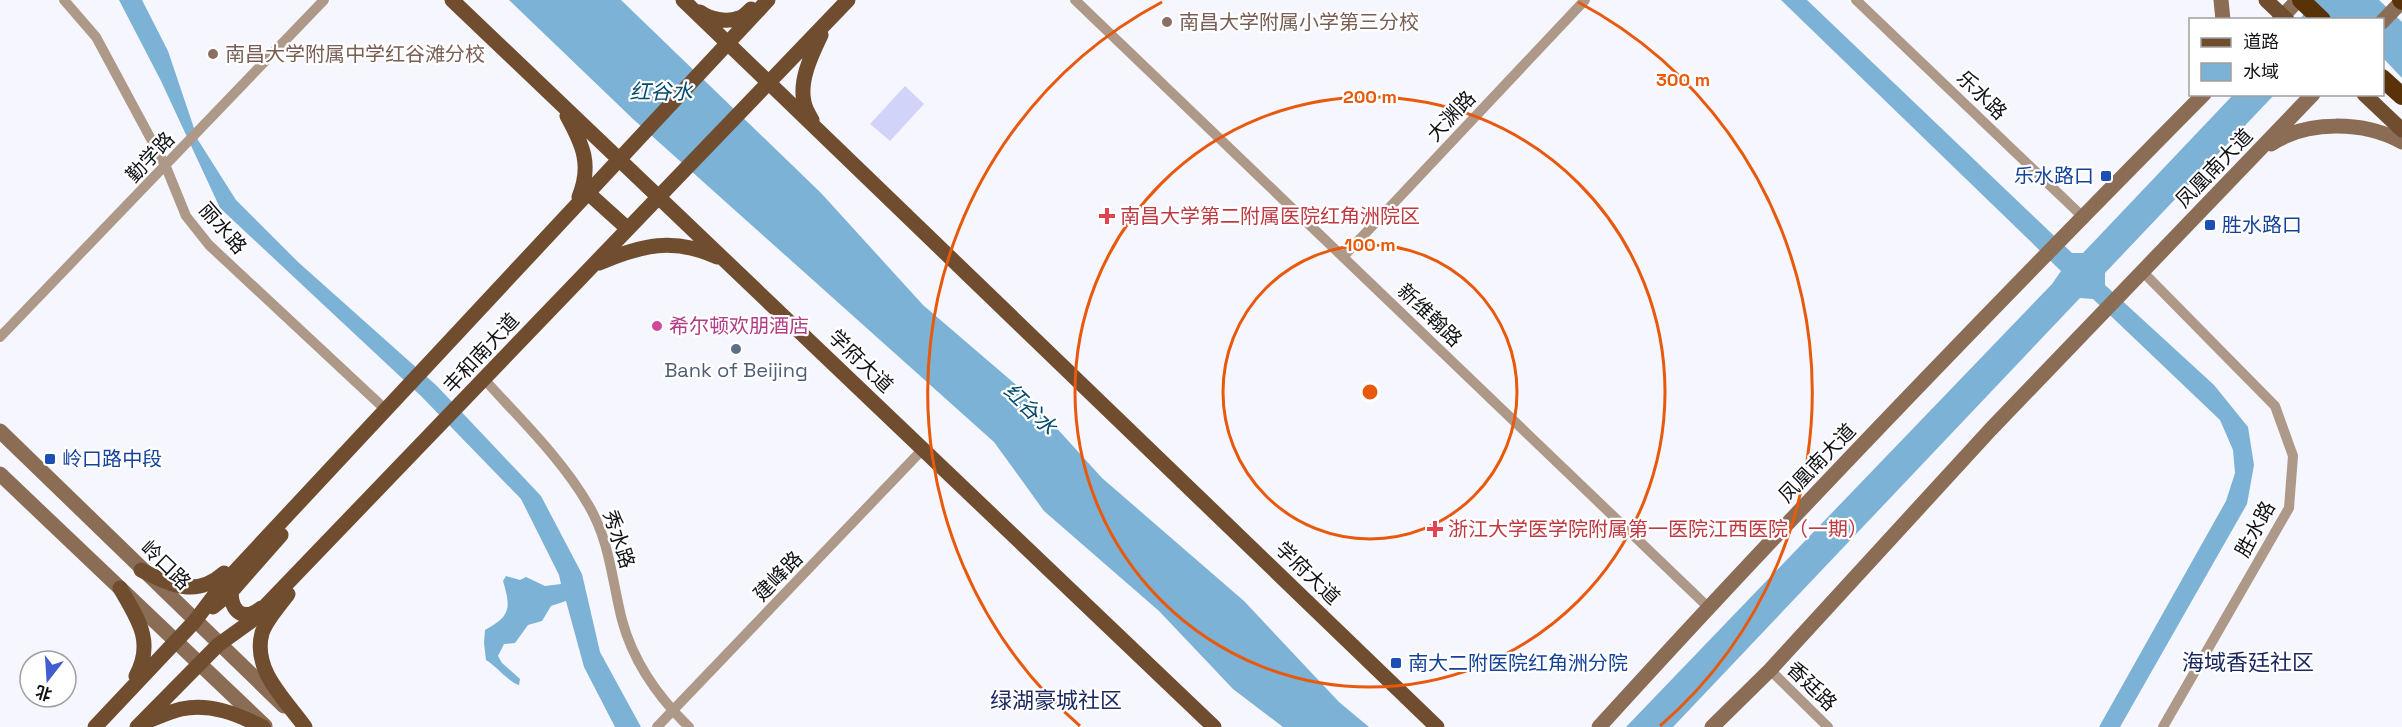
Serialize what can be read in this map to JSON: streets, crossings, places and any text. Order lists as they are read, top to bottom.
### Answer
{
  "streets": {
    "main road": [
      "凤凰南大道",
      "丰和南大道",
      "学府大道",
      "岭口路"
    ],
    "street": [
      "乐水路",
      "大渊路",
      "勤学路",
      "丽水路",
      "新维翰路",
      "胜水路",
      "秀水路",
      "建峰路",
      "香廷路"
    ]
  },
  "crossings": [
    ["乐水路", "凤凰南大道"],
    ["大渊路", "新维翰路"],
    ["勤学路", "丽水路"],
    ["凤凰南大道", "新维翰路"],
    ["凤凰南大道", "胜水路"],
    ["凤凰南大道", "香廷路"],
    ["丽水路", "丰和南大道"],
    ["丰和南大道", "学府大道"],
    ["丰和南大道", "秀水路"],
    ["丰和南大道", "岭口路"],
    ["学府大道", "建峰路"],
    ["秀水路", "建峰路"]
  ],
  "districts": ["海域香廷社区", "绿湖豪城社区"],
  "water": ["红谷水"],
  "places": {
    "other": [
      "南昌大学附属小学第三分校",
      "南昌大学附属中学红谷滩分校",
      "希尔顿欢朋酒店",
      "Bank of Beijing"
    ],
    "transit": [
      "乐水路口",
      "胜水路口",
      "岭口路中段",
      "南大二附医院红角洲分院"
    ],
    "health": ["南昌大学第二附属医院红角洲院区", "浙江大学医学院附属第一医院江西医院（一期）"]
  },
  "legend": ["道路", "水域"],
  "north": "bottom",
  "rings": ["300 m", "200 m", "100 m"]
}
